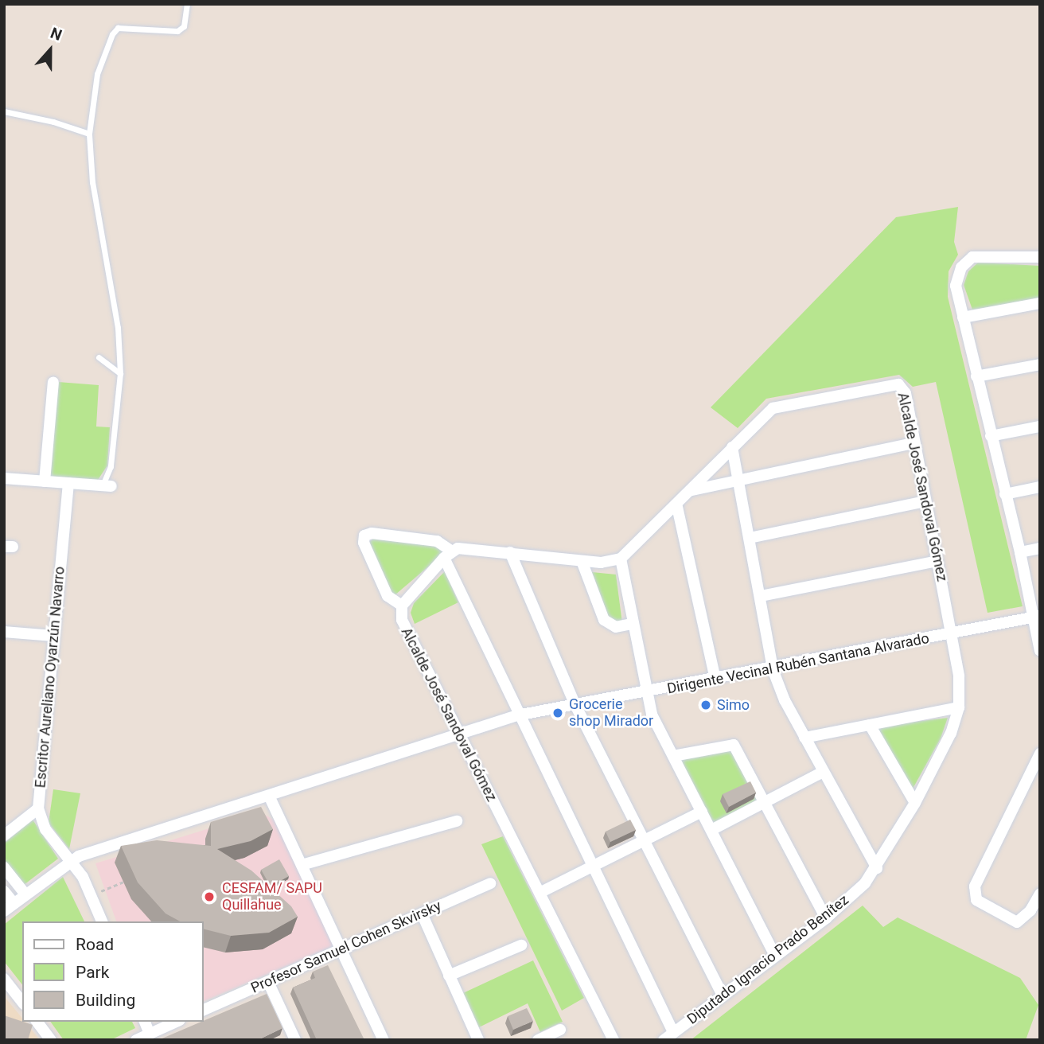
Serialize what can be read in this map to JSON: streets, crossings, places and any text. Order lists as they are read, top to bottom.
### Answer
{
  "streets": {
    "street": [
      "Alcalde José Sandoval Gómez",
      "Dirigente Vecinal Rubén Santana Alvarado",
      "Escritor Aureliano Oyarzún Navarro",
      "Profesor Samuel Cohen Skvirsky",
      "Diputado Ignacio Prado Benítez"
    ]
  },
  "crossings": [
    ["Alcalde José Sandoval Gómez", "Dirigente Vecinal Rubén Santana Alvarado"],
    ["Alcalde José Sandoval Gómez", "Diputado Ignacio Prado Benítez"],
    ["Dirigente Vecinal Rubén Santana Alvarado", "Escritor Aureliano Oyarzún Navarro"],
    ["Dirigente Vecinal Rubén Santana Alvarado", "Diputado Ignacio Prado Benítez"]
  ],
  "places": ["Simo", "Grocerie shop Mirador", "CESFAM/ SAPU Quillahue"],
  "legend": ["Road", "Park", "Building"],
  "north": "top"
}
